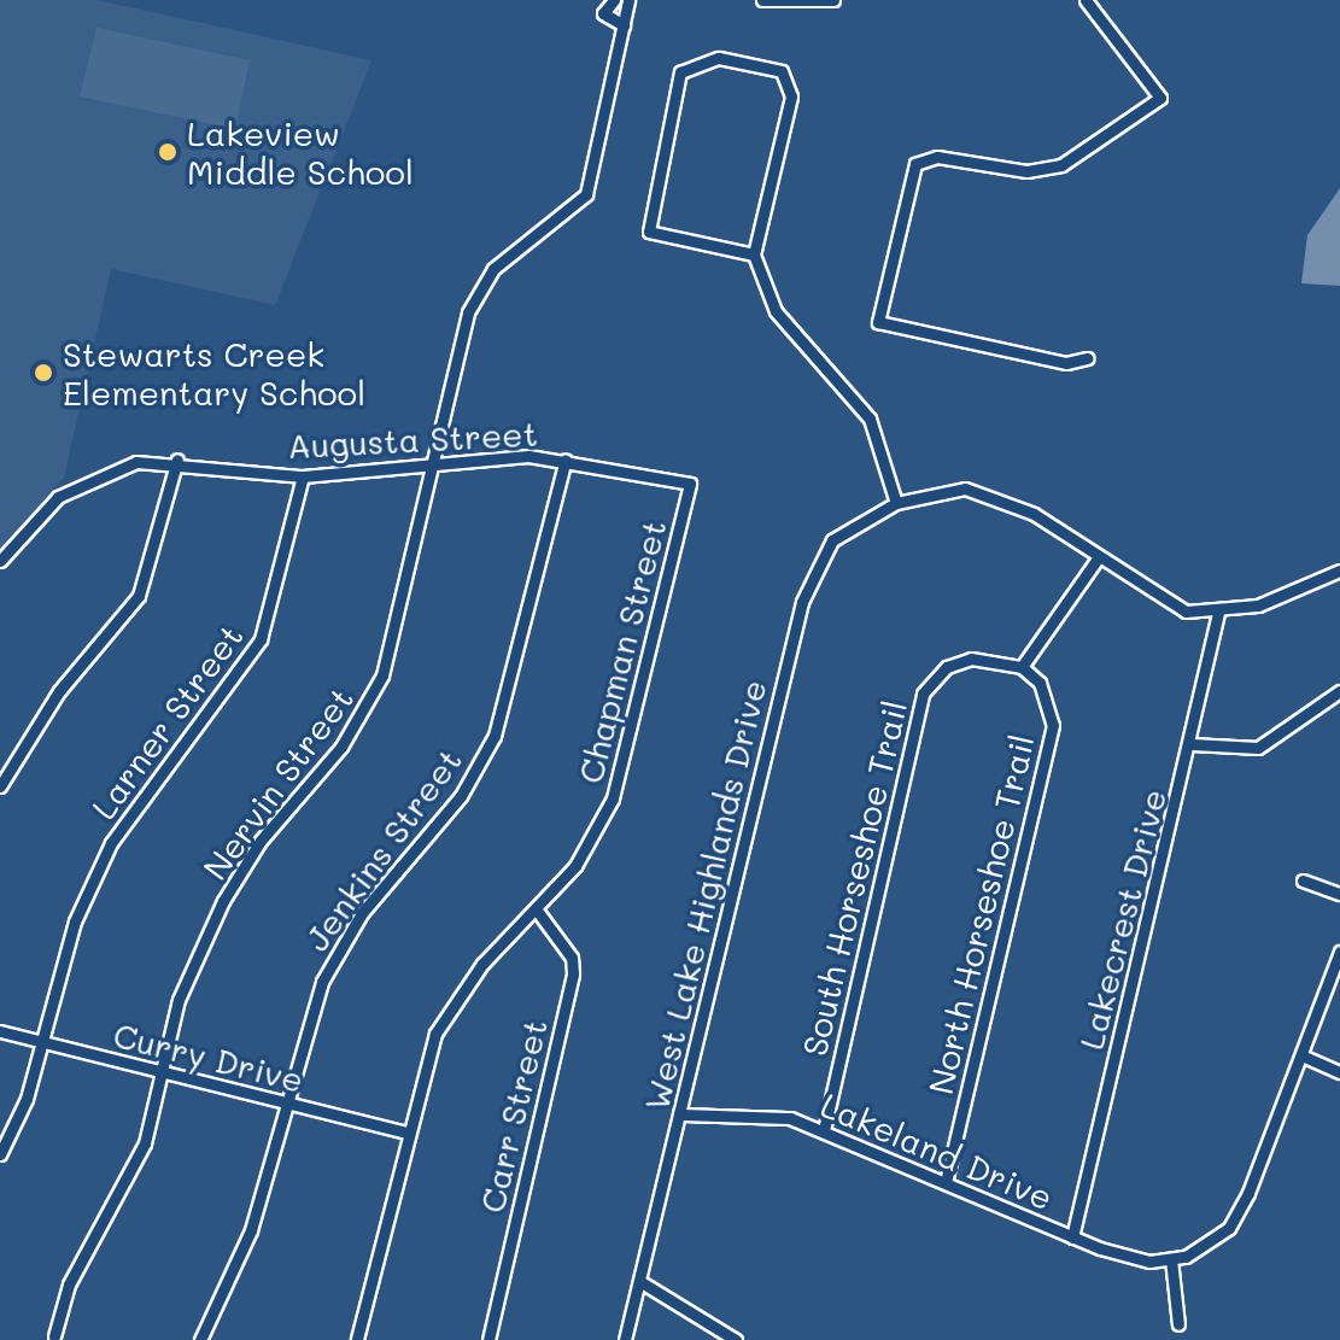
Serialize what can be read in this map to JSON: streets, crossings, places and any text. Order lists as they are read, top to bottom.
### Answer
{
  "streets": {
    "street": [
      "Augusta Street",
      "Chapman Street",
      "Larner Street",
      "Nervin Street",
      "Jenkins Street",
      "South Horseshoe Trail",
      "West Lake Highlands Drive",
      "North Horseshoe Trail",
      "Lakecrest Drive",
      "Curry Drive",
      "Carr Street",
      "Lakeland Drive"
    ]
  },
  "crossings": [
    ["Augusta Street", "Chapman Street"],
    ["Augusta Street", "Larner Street"],
    ["Augusta Street", "Nervin Street"],
    ["Augusta Street", "Jenkins Street"],
    ["Chapman Street", "Curry Drive"],
    ["Chapman Street", "Carr Street"],
    ["Larner Street", "Curry Drive"],
    ["Nervin Street", "Curry Drive"],
    ["Jenkins Street", "Curry Drive"],
    ["South Horseshoe Trail", "North Horseshoe Trail"],
    ["South Horseshoe Trail", "Lakeland Drive"],
    ["West Lake Highlands Drive", "Lakecrest Drive"],
    ["West Lake Highlands Drive", "Lakeland Drive"],
    ["North Horseshoe Trail", "Lakeland Drive"],
    ["Lakecrest Drive", "Lakeland Drive"]
  ],
  "places": ["Lakeview Middle School", "Stewarts Creek Elementary School"]
}
